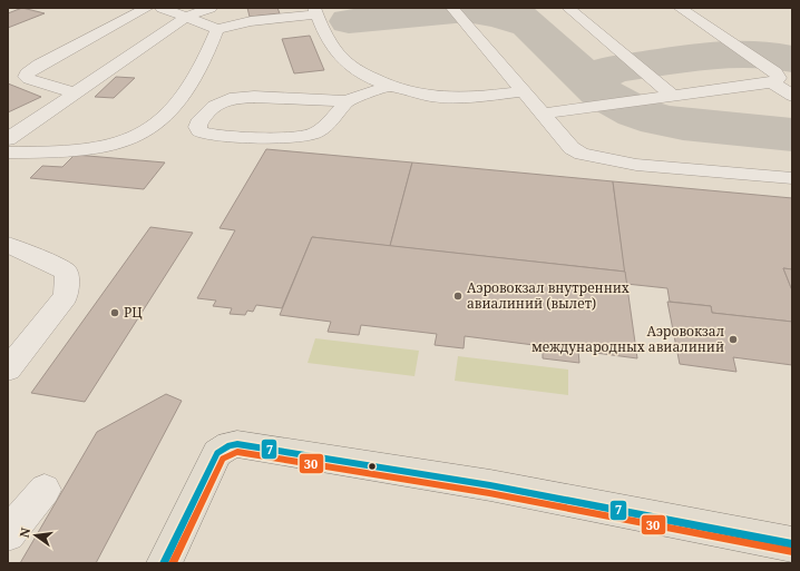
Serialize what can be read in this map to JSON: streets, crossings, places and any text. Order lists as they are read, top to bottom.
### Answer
{
  "places": ["Аэровокзал внутренних авиалиний (вылет)", "РЦ", "Аэровокзал международных авиалиний"],
  "lines": ["transit line 7", "transit line 30"],
  "north": "left"
}
